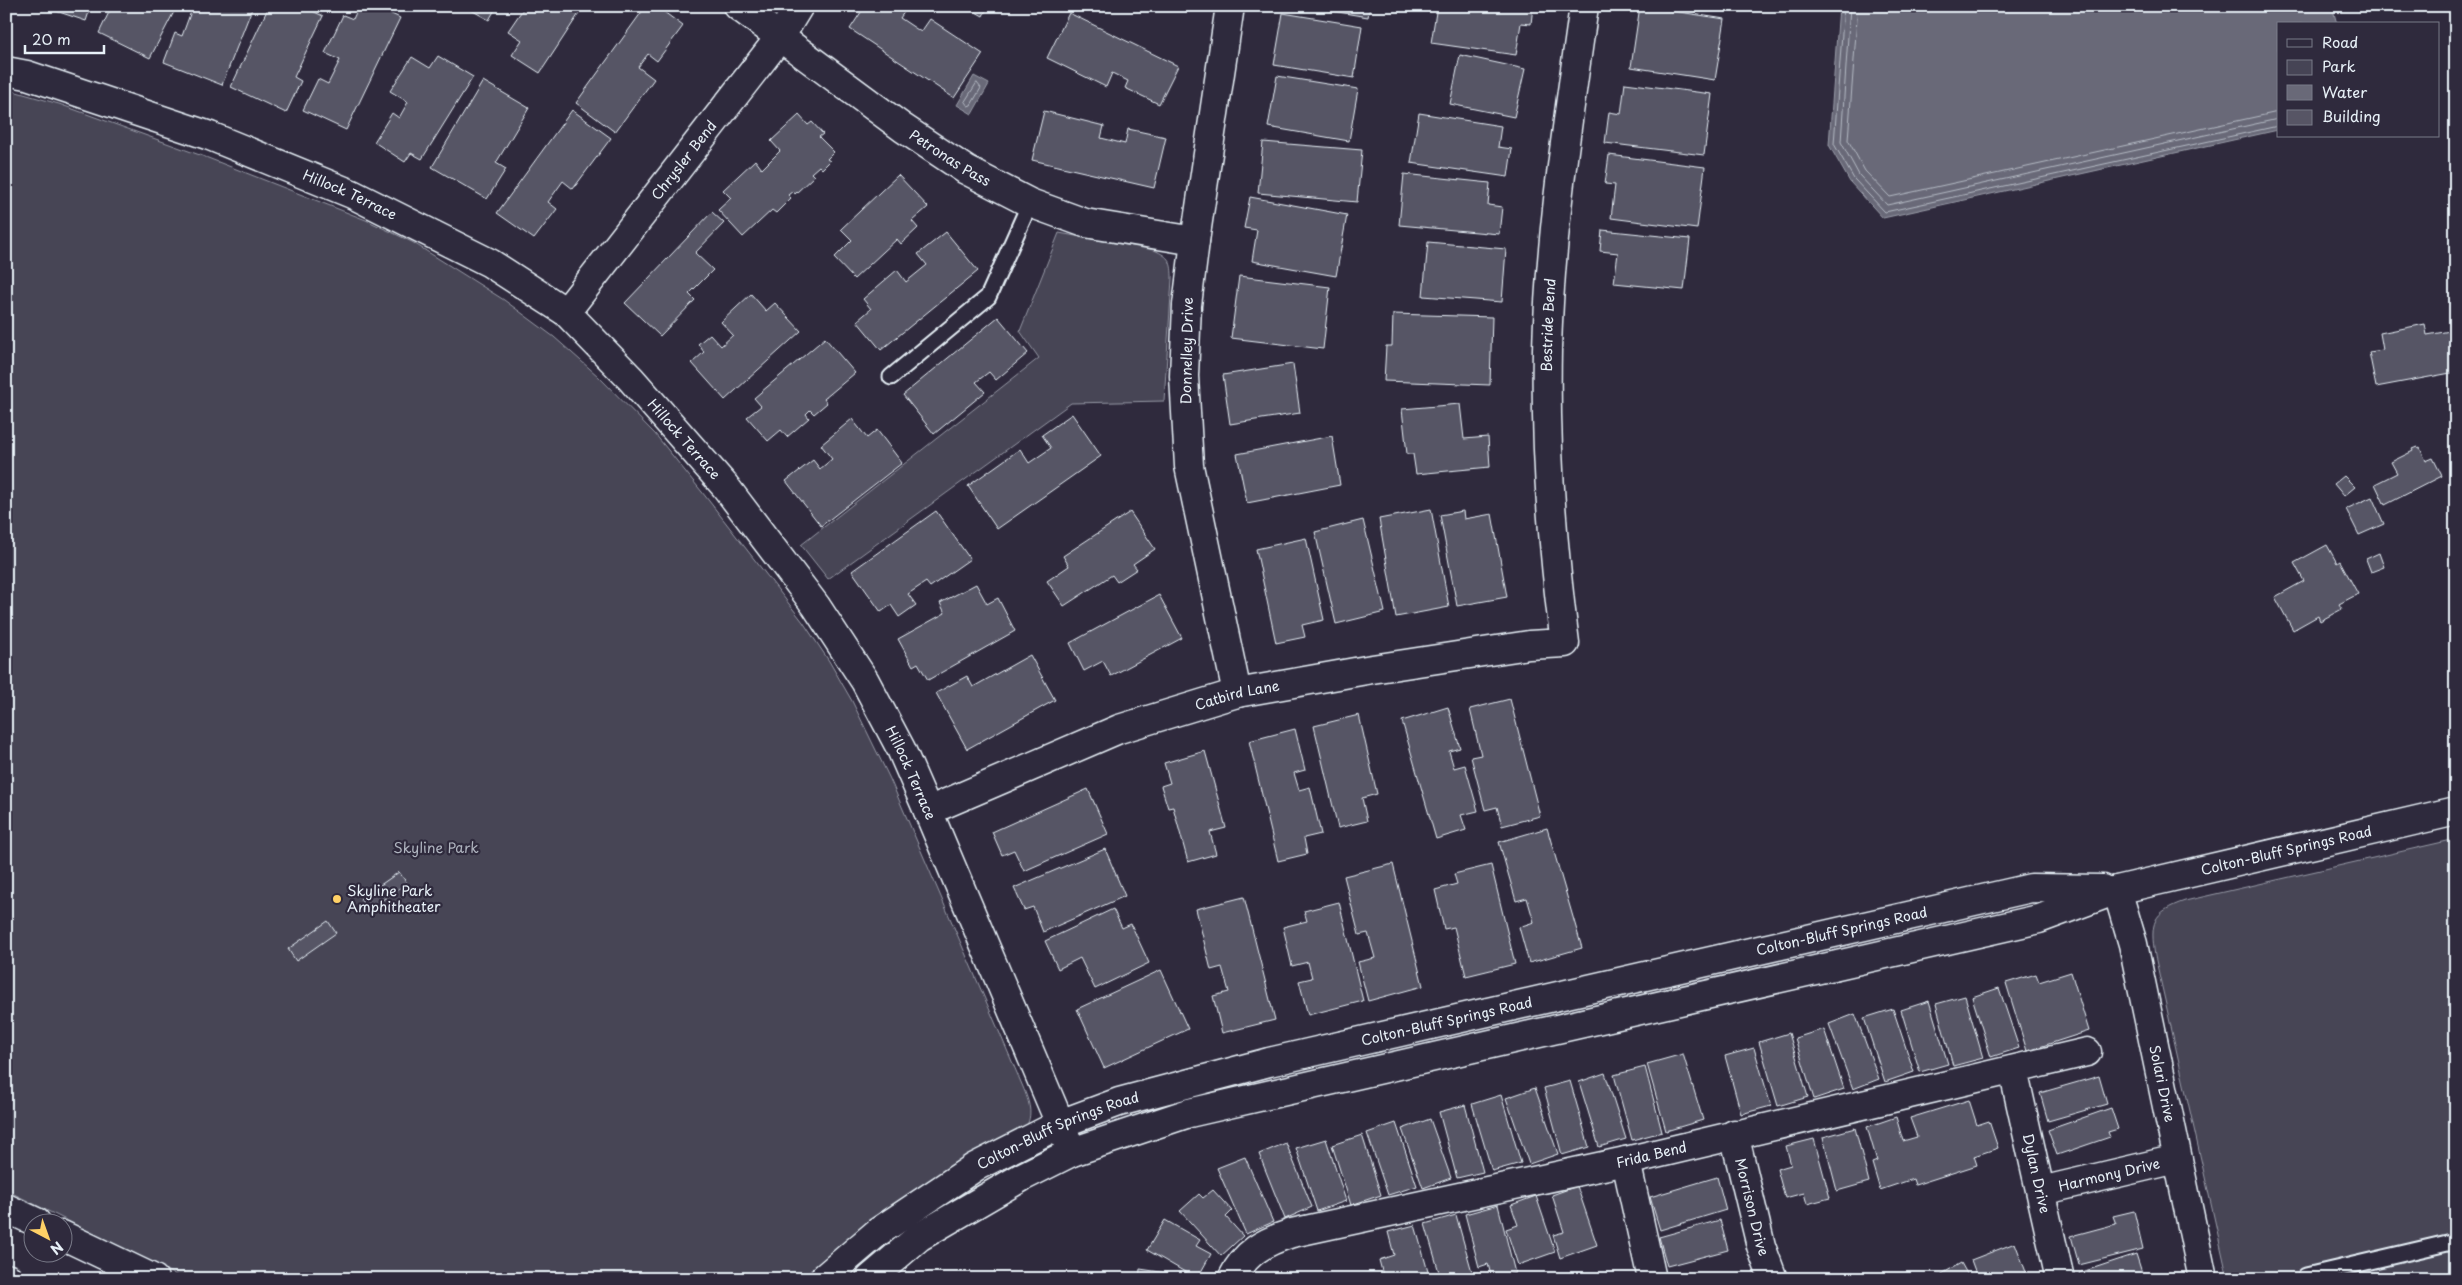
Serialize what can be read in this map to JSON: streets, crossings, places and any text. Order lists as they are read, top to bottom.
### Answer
{
  "streets": {
    "street": [
      "Petronas Pass",
      "Chrysler Bend",
      "Hillock Terrace",
      "Bestride Bend",
      "Donnelley Drive",
      "Catbird Lane",
      "Colton-Bluff Springs Road",
      "Solari Drive",
      "Frida Bend",
      "Dylan Drive",
      "Harmony Drive",
      "Morrison Drive"
    ]
  },
  "crossings": [
    ["Petronas Pass", "Chrysler Bend"],
    ["Petronas Pass", "Donnelley Drive"],
    ["Chrysler Bend", "Hillock Terrace"],
    ["Hillock Terrace", "Catbird Lane"],
    ["Hillock Terrace", "Colton-Bluff Springs Road"],
    ["Bestride Bend", "Catbird Lane"],
    ["Donnelley Drive", "Catbird Lane"],
    ["Colton-Bluff Springs Road", "Solari Drive"],
    ["Solari Drive", "Harmony Drive"],
    ["Frida Bend", "Dylan Drive"],
    ["Frida Bend", "Morrison Drive"],
    ["Dylan Drive", "Harmony Drive"]
  ],
  "parks": ["Skyline Park"],
  "places": ["Skyline Park Amphitheater"],
  "legend": [
    "Road",
    "Park",
    "Water",
    "Building"
  ],
  "scale_bar": "20 m",
  "north": "bottom right"
}
